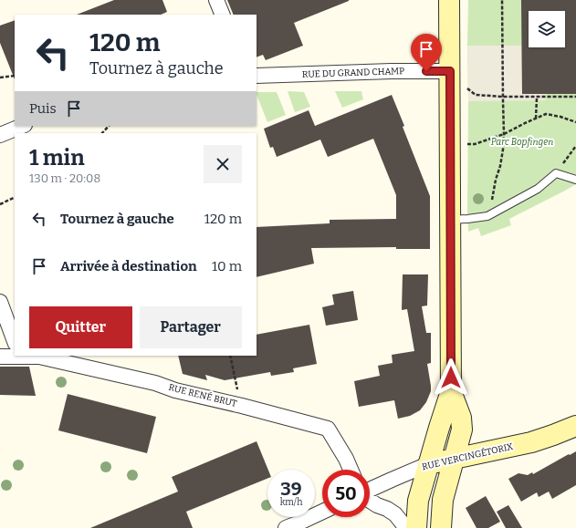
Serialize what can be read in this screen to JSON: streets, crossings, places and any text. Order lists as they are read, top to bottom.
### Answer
{
  "streets": {
    "main road": ["RUE VERCINGÉTORIX"],
    "street": ["RUE DU GRAND CHAMP", "RUE RENÉ BRUT"]
  },
  "parks": ["Parc Bopfingen"],
  "page": {
    "turn": ["120 m", "Tournez à gauche"],
    "then": "Puis",
    "heading": ["1 min", "130 m · 20:08"],
    "list": [
      {
        "name": "Tournez à gauche",
        "value": "120 m"
      },
      {
        "name": "Arrivée à destination",
        "value": "10 m"
      }
    ],
    "buttons": ["Quitter", "Partager"],
    "speed": "39 km/h",
    "limit": "50"
  }
}
